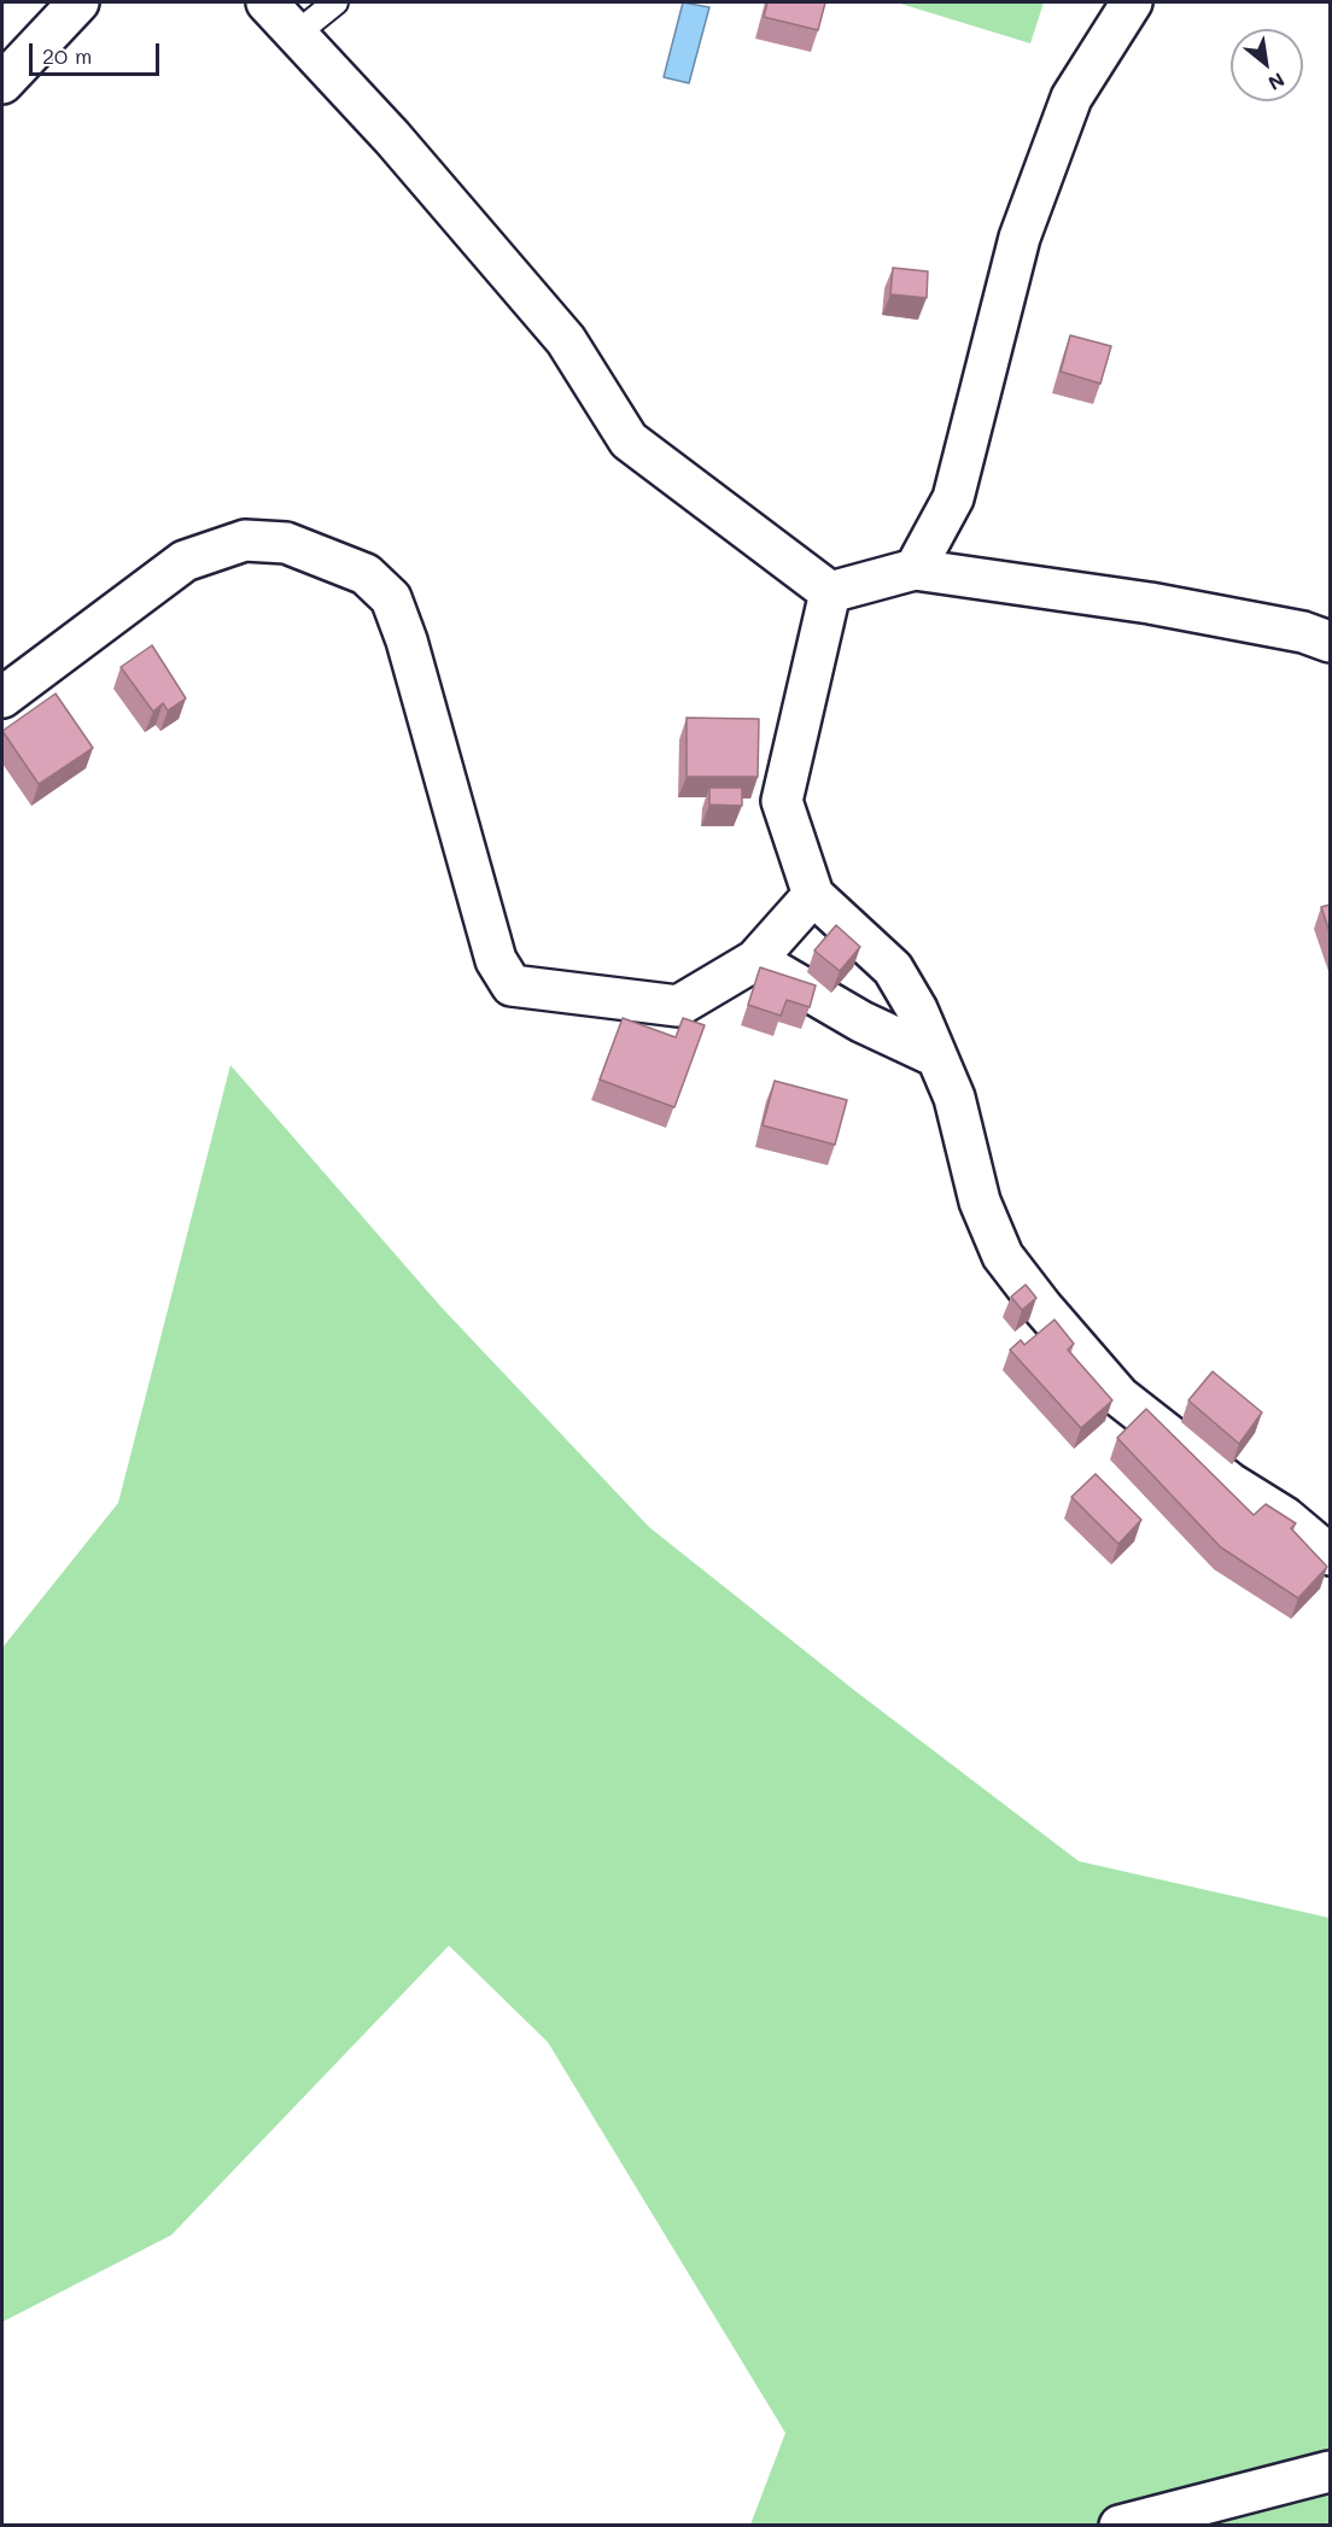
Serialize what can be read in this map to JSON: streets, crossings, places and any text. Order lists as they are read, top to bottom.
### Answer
{
  "scale_bar": "20 m",
  "north": "bottom right"
}
